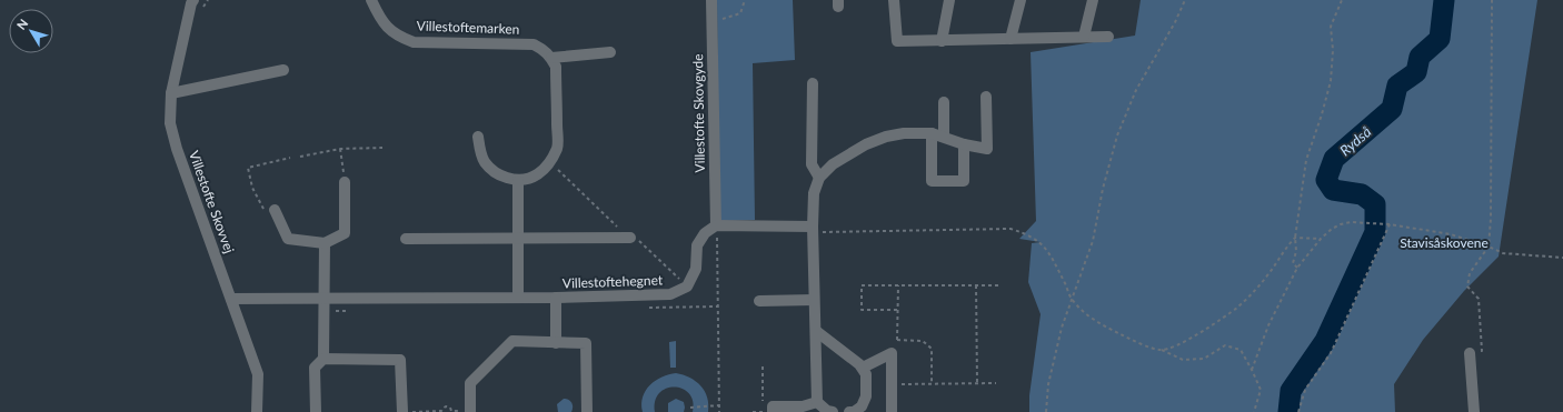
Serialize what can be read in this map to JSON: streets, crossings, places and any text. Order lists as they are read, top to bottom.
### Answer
{
  "streets": {
    "street": [
      "Villestoftemarken",
      "Villestofte Skovgyde",
      "Villestofte Skovvej",
      "Villestoftehegnet"
    ]
  },
  "crossings": [
    ["Villestofte Skovvej", "Villestoftehegnet"]
  ],
  "water": ["Rydså"],
  "parks": ["Stavisåskovene"],
  "north": "top left"
}
